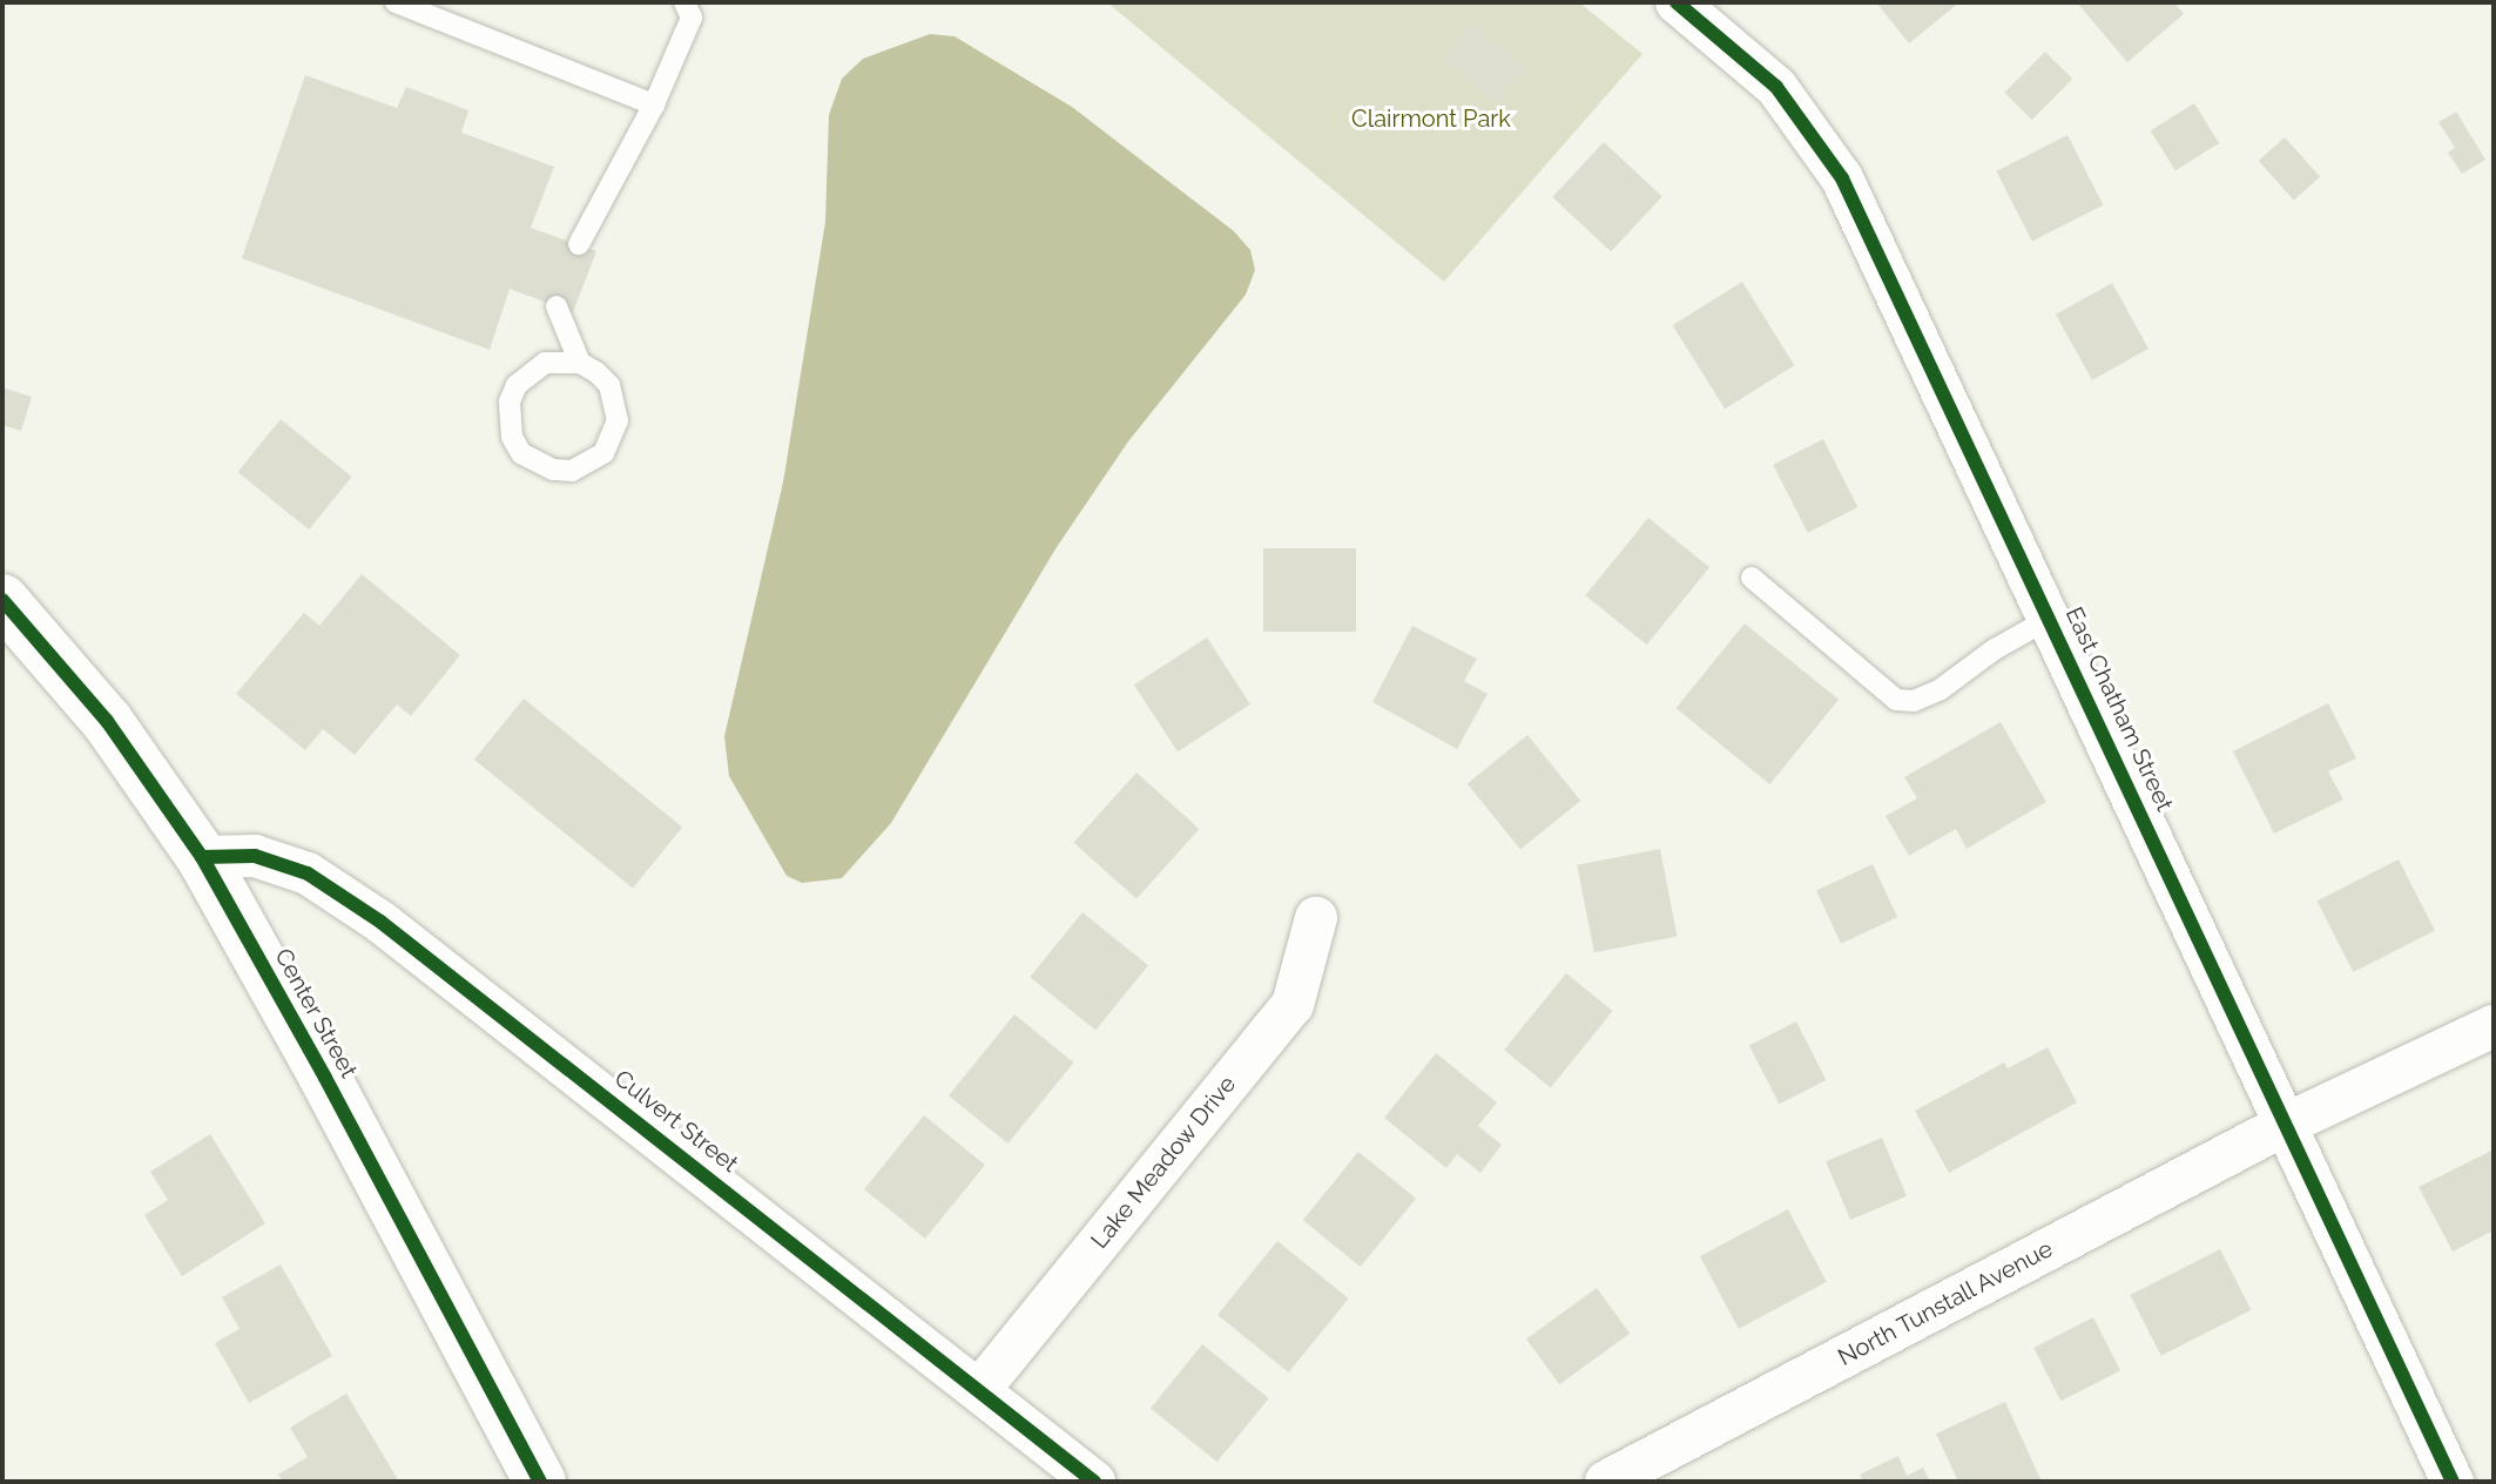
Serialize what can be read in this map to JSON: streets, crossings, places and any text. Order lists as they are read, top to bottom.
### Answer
{
  "streets": {
    "main road": ["Center Street"],
    "street": [
      "East Chatham Street",
      "Culvert Street",
      "Lake Meadow Drive",
      "North Tunstall Avenue"
    ]
  },
  "crossings": [
    ["East Chatham Street", "North Tunstall Avenue"],
    ["Center Street", "Culvert Street"],
    ["Culvert Street", "Lake Meadow Drive"]
  ],
  "parks": ["Clairmont Park"]
}
